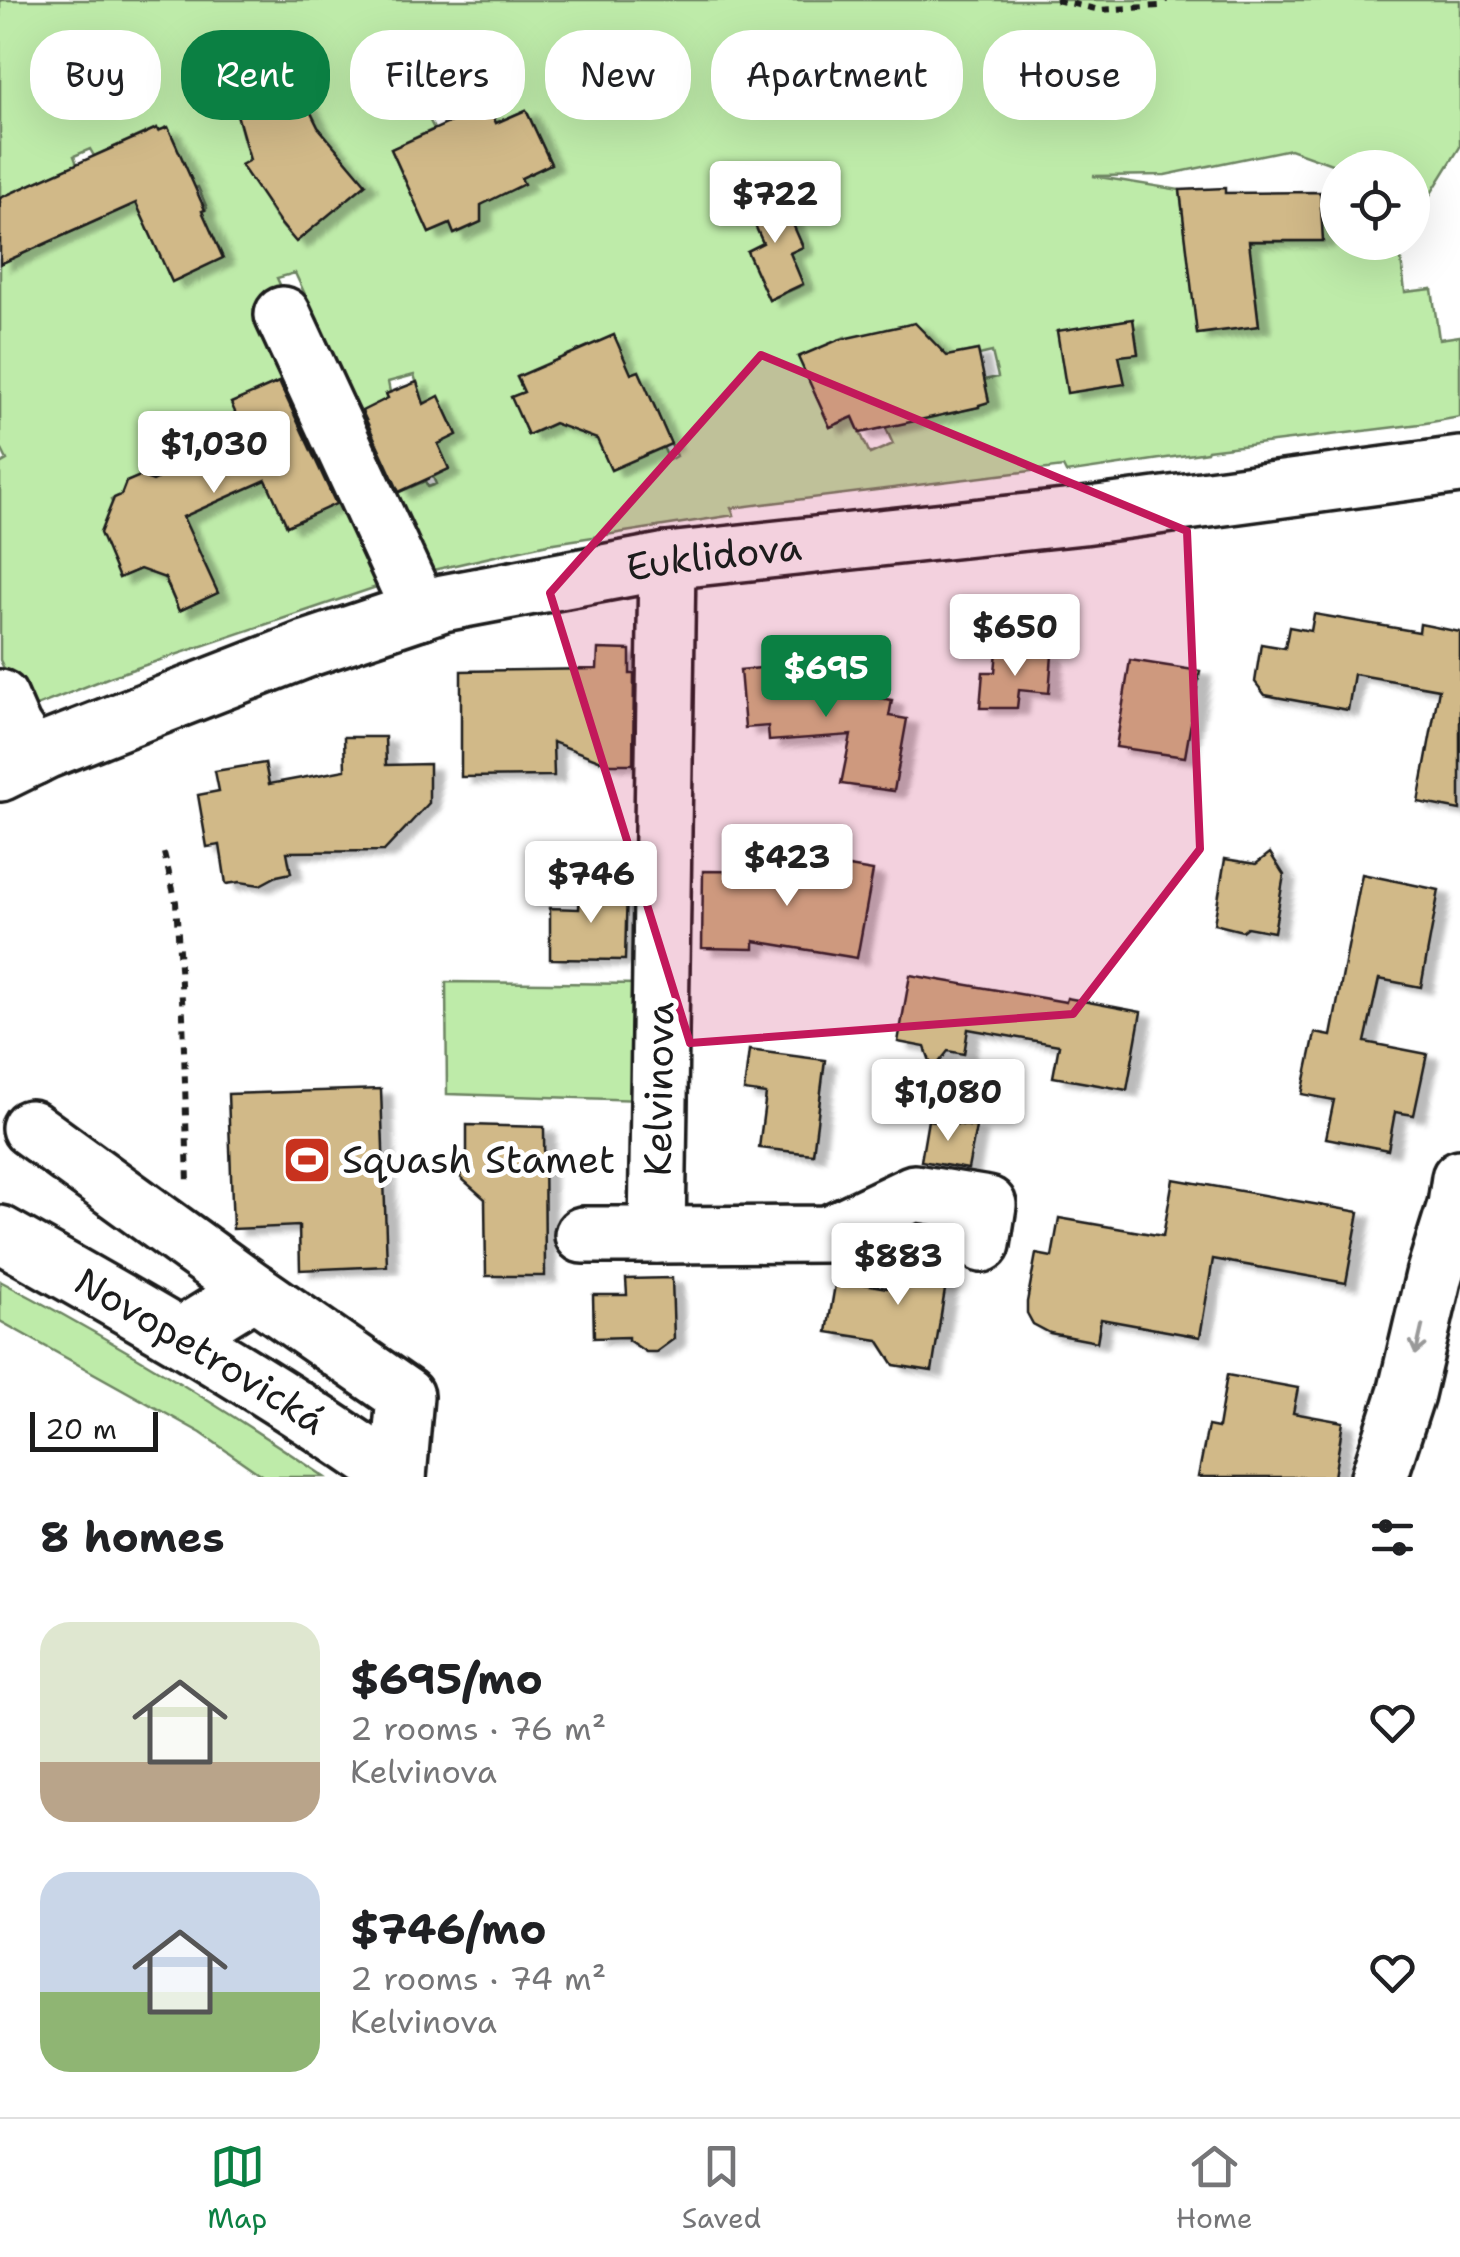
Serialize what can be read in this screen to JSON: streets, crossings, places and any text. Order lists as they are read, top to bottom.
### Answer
{
  "streets": {
    "street": ["Euklidova", "Kelvinova", "Novopetrovická"]
  },
  "crossings": [
    ["Euklidova", "Kelvinova"]
  ],
  "places": {
    "sports": ["Squash Stamet"]
  },
  "scale_bar": "20 m",
  "page": {
    "chip": [
      "Buy",
      "Rent",
      "Filters",
      "New",
      "Apartment",
      "House"
    ],
    "price": [
      "$722",
      "$1,030",
      "$650",
      "$695",
      "$423",
      "$746",
      "$1,080",
      "$883"
    ],
    "scale": "20 m",
    "heading": "8 homes",
    "list": [
      {
        "name": "$695/mo",
        "note": "2 rooms · 76 m² · Kelvinova"
      },
      {
        "name": "$746/mo",
        "note": "2 rooms · 74 m² · Kelvinova"
      }
    ],
    "tabs": ["Map", "Saved", "Home"]
  }
}
